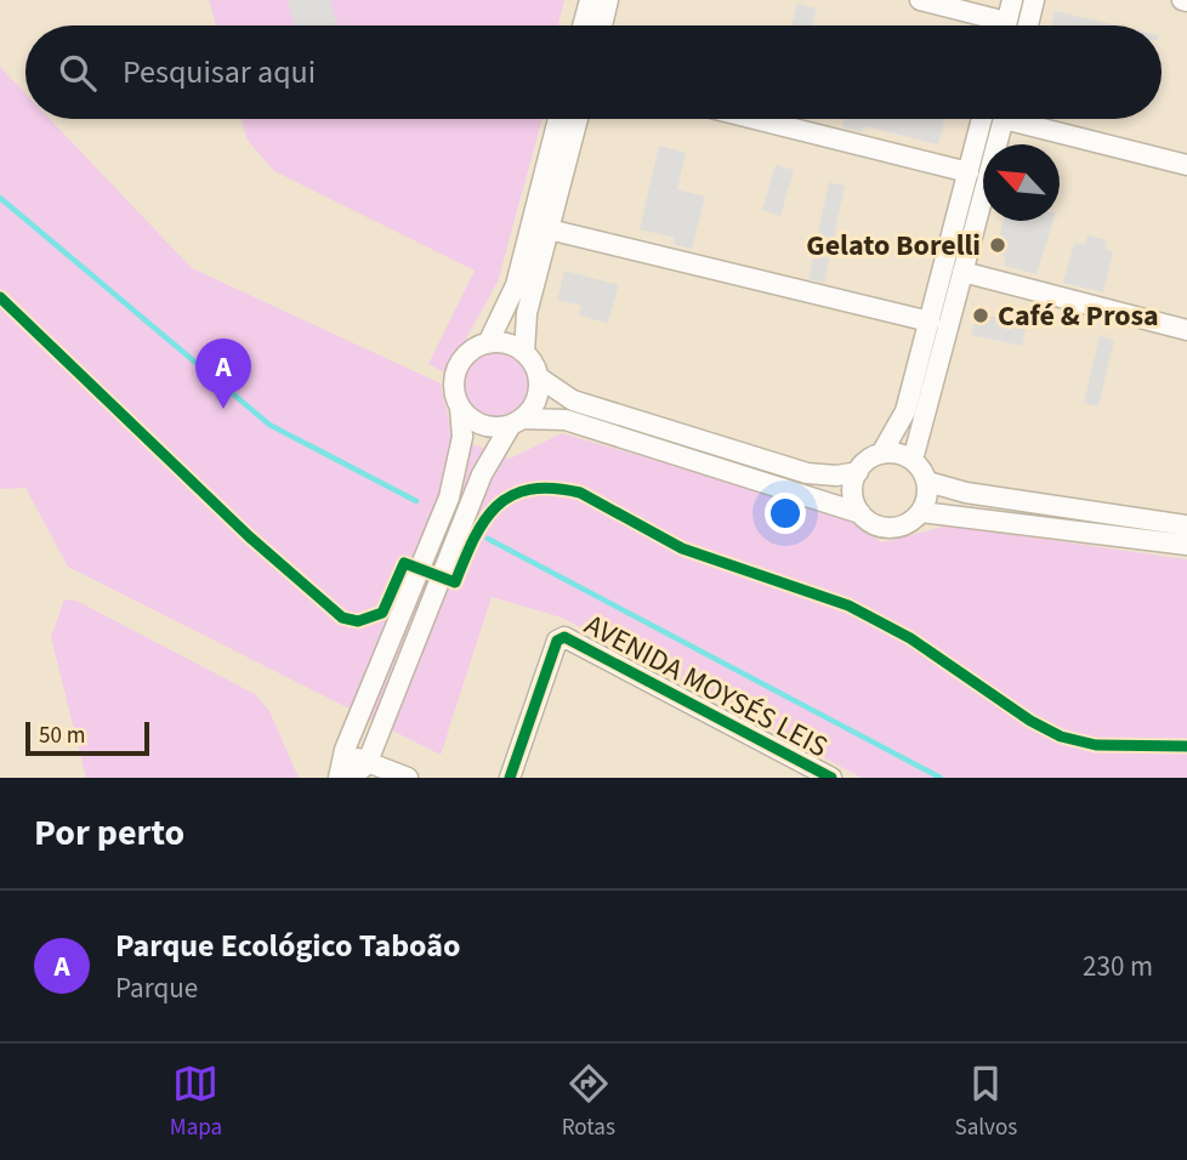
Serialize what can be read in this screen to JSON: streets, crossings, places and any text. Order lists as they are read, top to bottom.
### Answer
{
  "streets": {
    "street": ["AVENIDA MOYSÉS LEIS"]
  },
  "places": ["Gelato Borelli", "Café & Prosa"],
  "scale_bar": "50 m",
  "north": "top left",
  "page": {
    "search": "Pesquisar aqui",
    "pins": "A",
    "scale": "50 m",
    "heading": "Por perto",
    "list": [
      {
        "mark": "A",
        "name": "Parque Ecológico Taboão",
        "note": "Parque",
        "value": "230 m"
      }
    ],
    "nav": ["Mapa", "Rotas", "Salvos"]
  }
}
